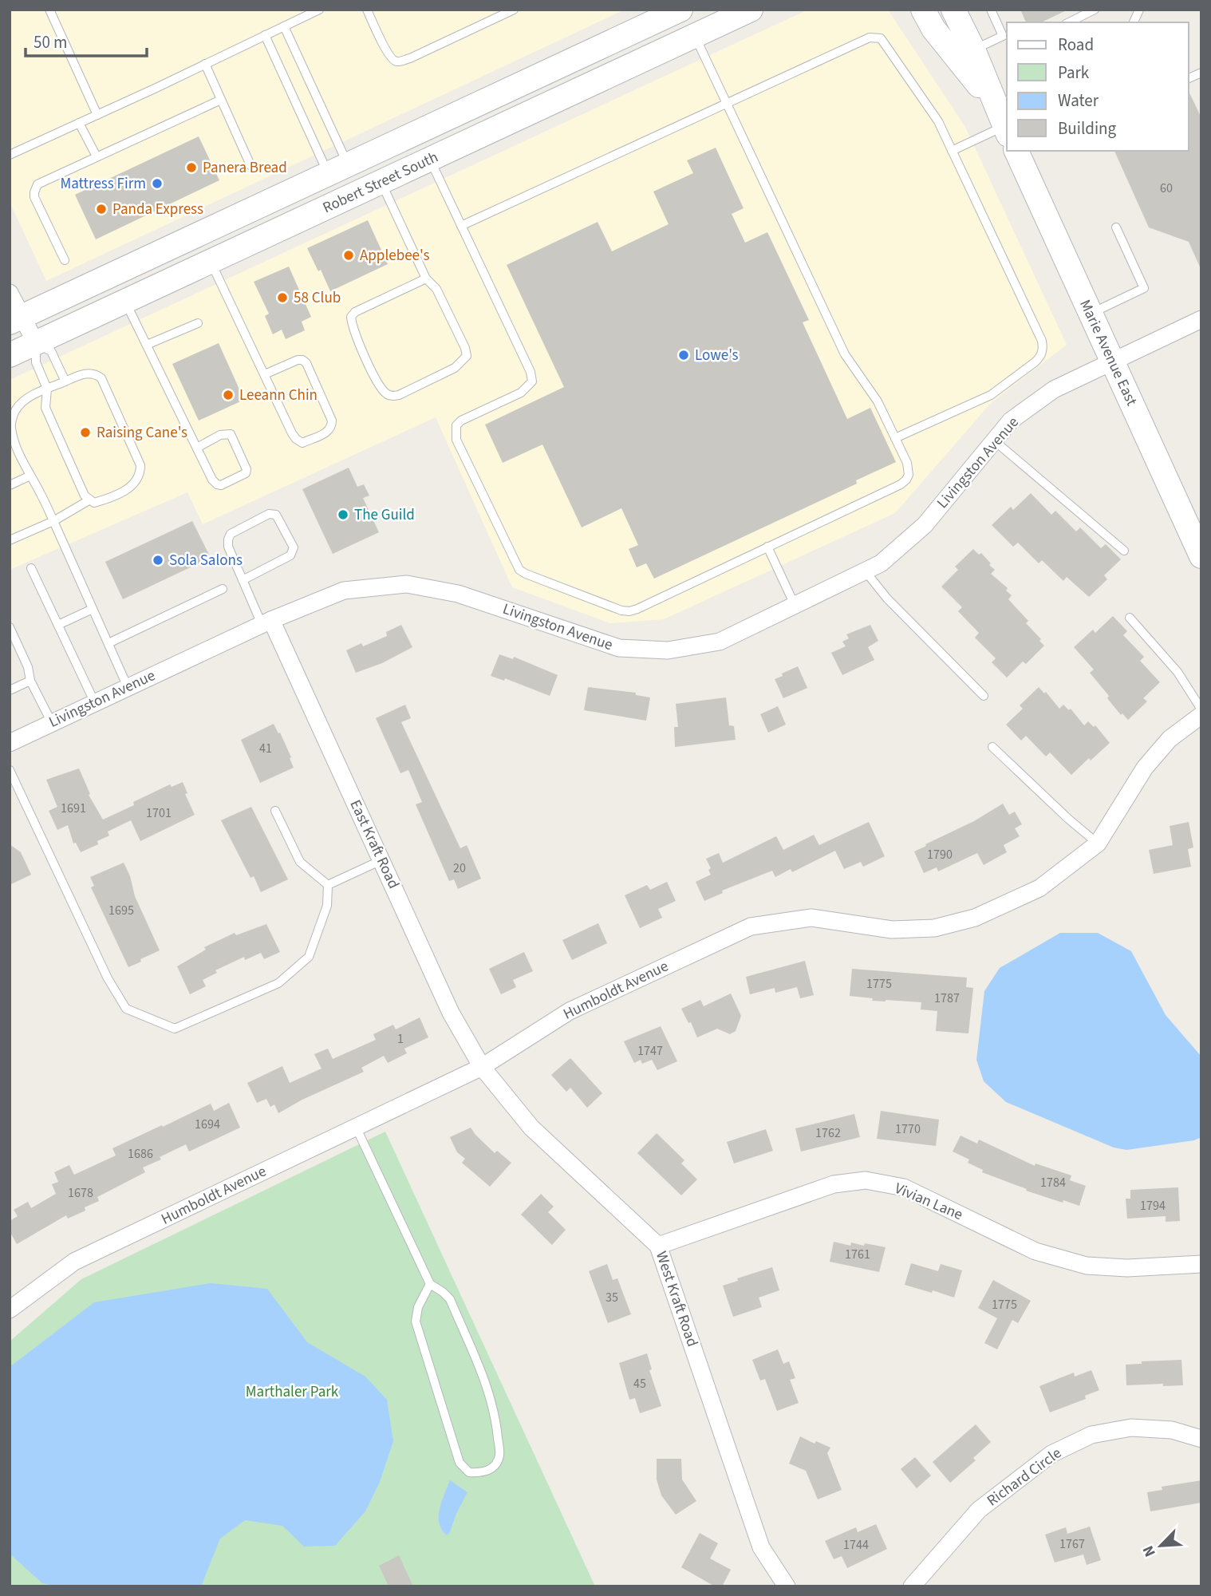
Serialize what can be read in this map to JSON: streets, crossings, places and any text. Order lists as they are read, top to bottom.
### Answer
{
  "streets": {
    "main road": ["Robert Street South", "Marie Avenue East"],
    "street": [
      "Livingston Avenue",
      "East Kraft Road",
      "Humboldt Avenue",
      "Vivian Lane",
      "West Kraft Road",
      "Richard Circle"
    ]
  },
  "crossings": [
    ["Marie Avenue East", "Livingston Avenue"],
    ["Livingston Avenue", "East Kraft Road"],
    ["East Kraft Road", "Humboldt Avenue"],
    ["East Kraft Road", "West Kraft Road"],
    ["Humboldt Avenue", "West Kraft Road"],
    ["Vivian Lane", "West Kraft Road"]
  ],
  "parks": ["Marthaler Park"],
  "places": [
    "Panera Bread",
    "Mattress Firm",
    "Panda Express",
    "Applebee's",
    "58 Club",
    "Lowe's",
    "Leeann Chin",
    "Raising Cane's",
    "The Guild",
    "Sola Salons"
  ],
  "house_numbers": [
    "60",
    "41",
    "1691",
    "1701",
    "1790",
    "20",
    "1695",
    "1775",
    "1787",
    "1",
    "1747",
    "1694",
    "1770",
    "1762",
    "1686",
    "1784",
    "1678",
    "1794",
    "1761",
    "35",
    "1775",
    "45",
    "1767",
    "1744"
  ],
  "legend": [
    "Road",
    "Park",
    "Water",
    "Building"
  ],
  "scale_bar": "50 m",
  "north": "bottom left"
}
